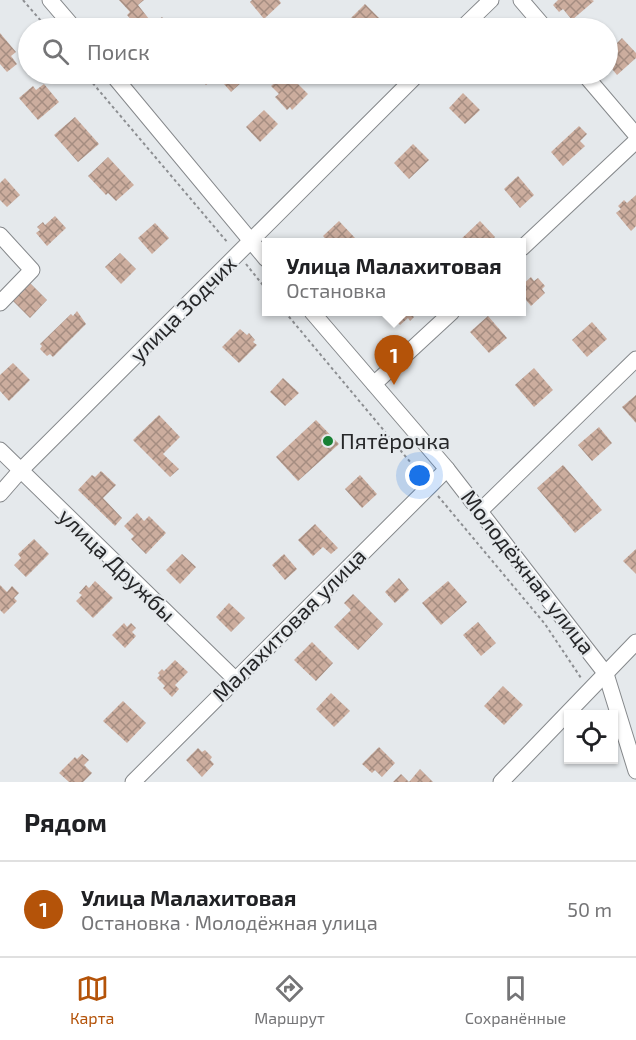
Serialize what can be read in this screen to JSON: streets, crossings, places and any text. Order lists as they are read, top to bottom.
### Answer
{
  "streets": {
    "street": [
      "улица Зодчих",
      "улица Дружбы",
      "Молодёжная улица",
      "Малахитовая улица"
    ]
  },
  "crossings": [
    ["улица Зодчих", "улица Дружбы"],
    ["улица Дружбы", "Малахитовая улица"],
    ["Молодёжная улица", "Малахитовая улица"]
  ],
  "places": ["Пятёрочка"],
  "page": {
    "search": "Поиск",
    "popup": ["Улица Малахитовая", "Остановка"],
    "pins": "1",
    "heading": "Рядом",
    "list": [
      {
        "mark": "1",
        "name": "Улица Малахитовая",
        "note": "Остановка · Молодёжная улица",
        "value": "50 m"
      }
    ],
    "nav": ["Карта", "Маршрут", "Сохранённые"]
  }
}
